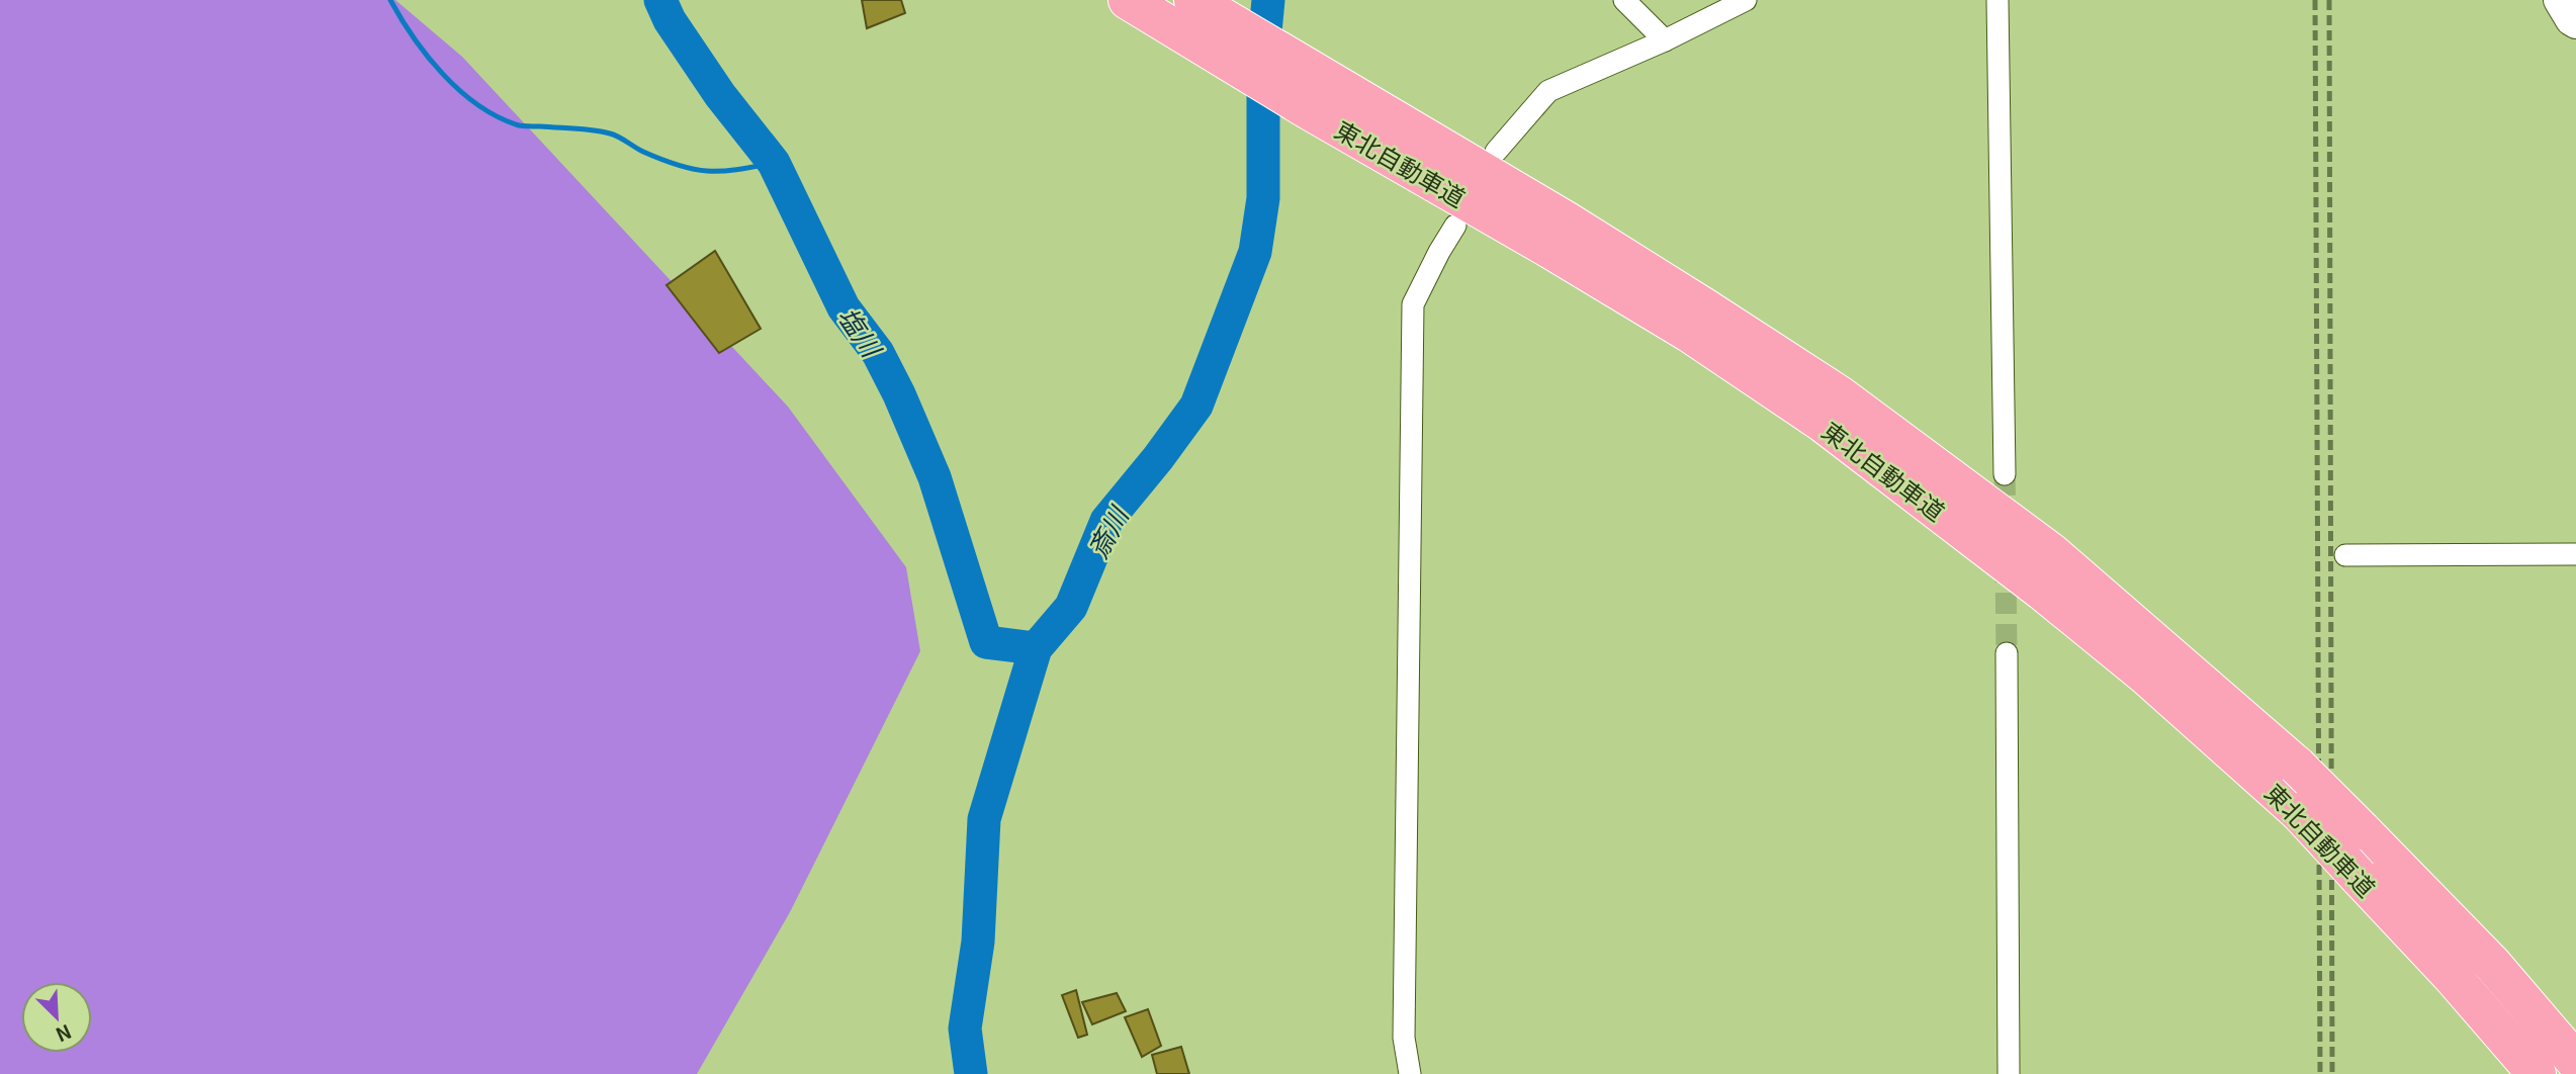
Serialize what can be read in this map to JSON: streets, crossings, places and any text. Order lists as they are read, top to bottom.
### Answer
{
  "streets": {
    "highway": ["東北自動車道"]
  },
  "water": ["塩川", "斎川"],
  "north": "bottom right"
}
